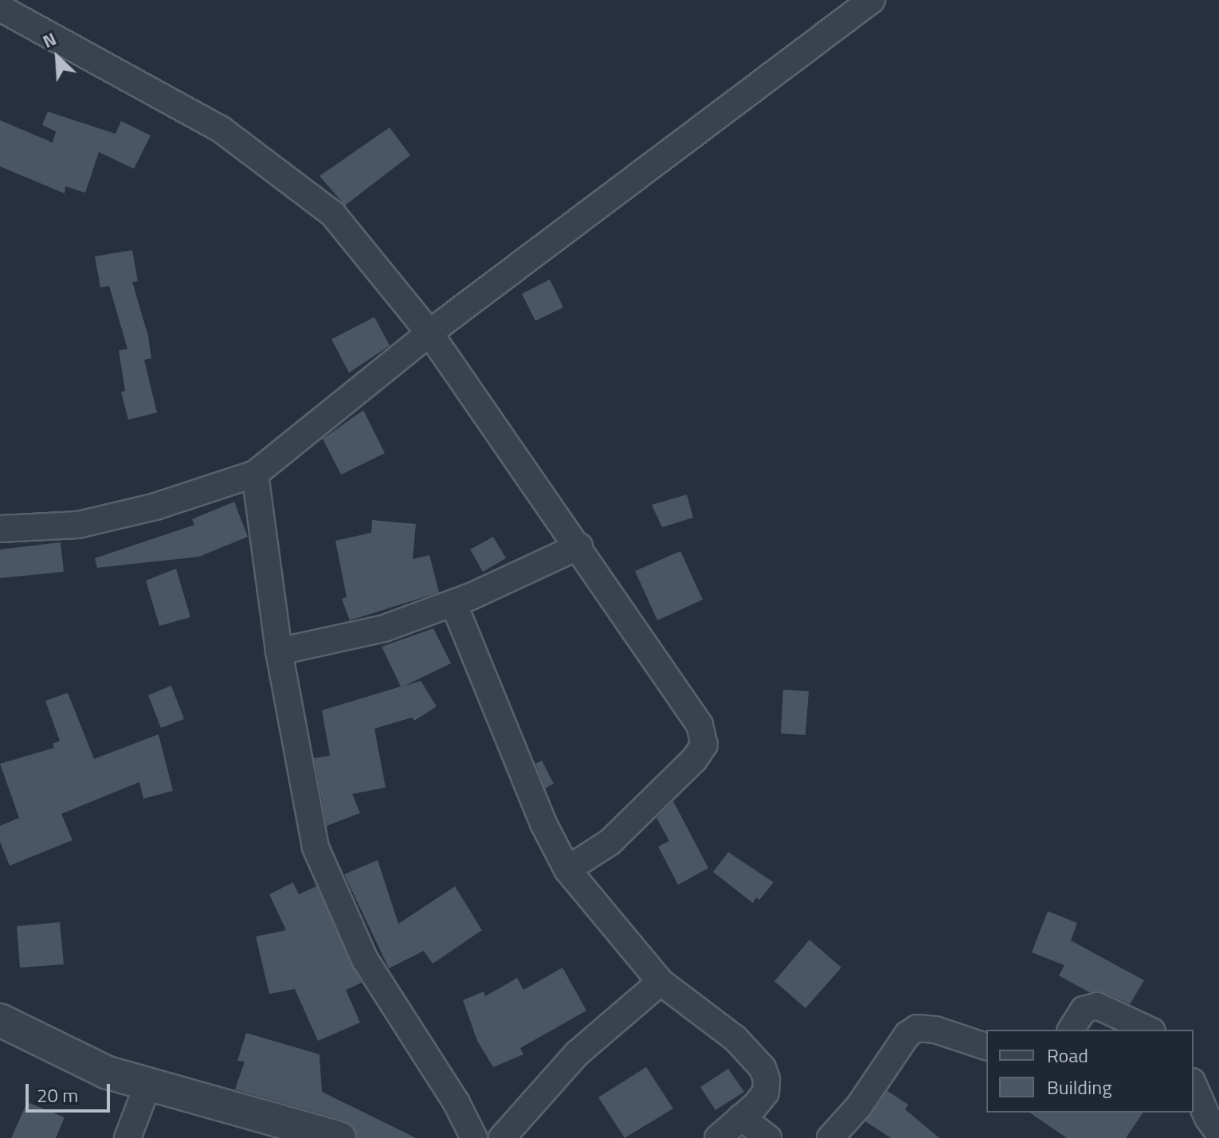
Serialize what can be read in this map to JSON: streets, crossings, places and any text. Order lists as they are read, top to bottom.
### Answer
{
  "legend": ["Road", "Building"],
  "scale_bar": "20 m",
  "north": "top left"
}
